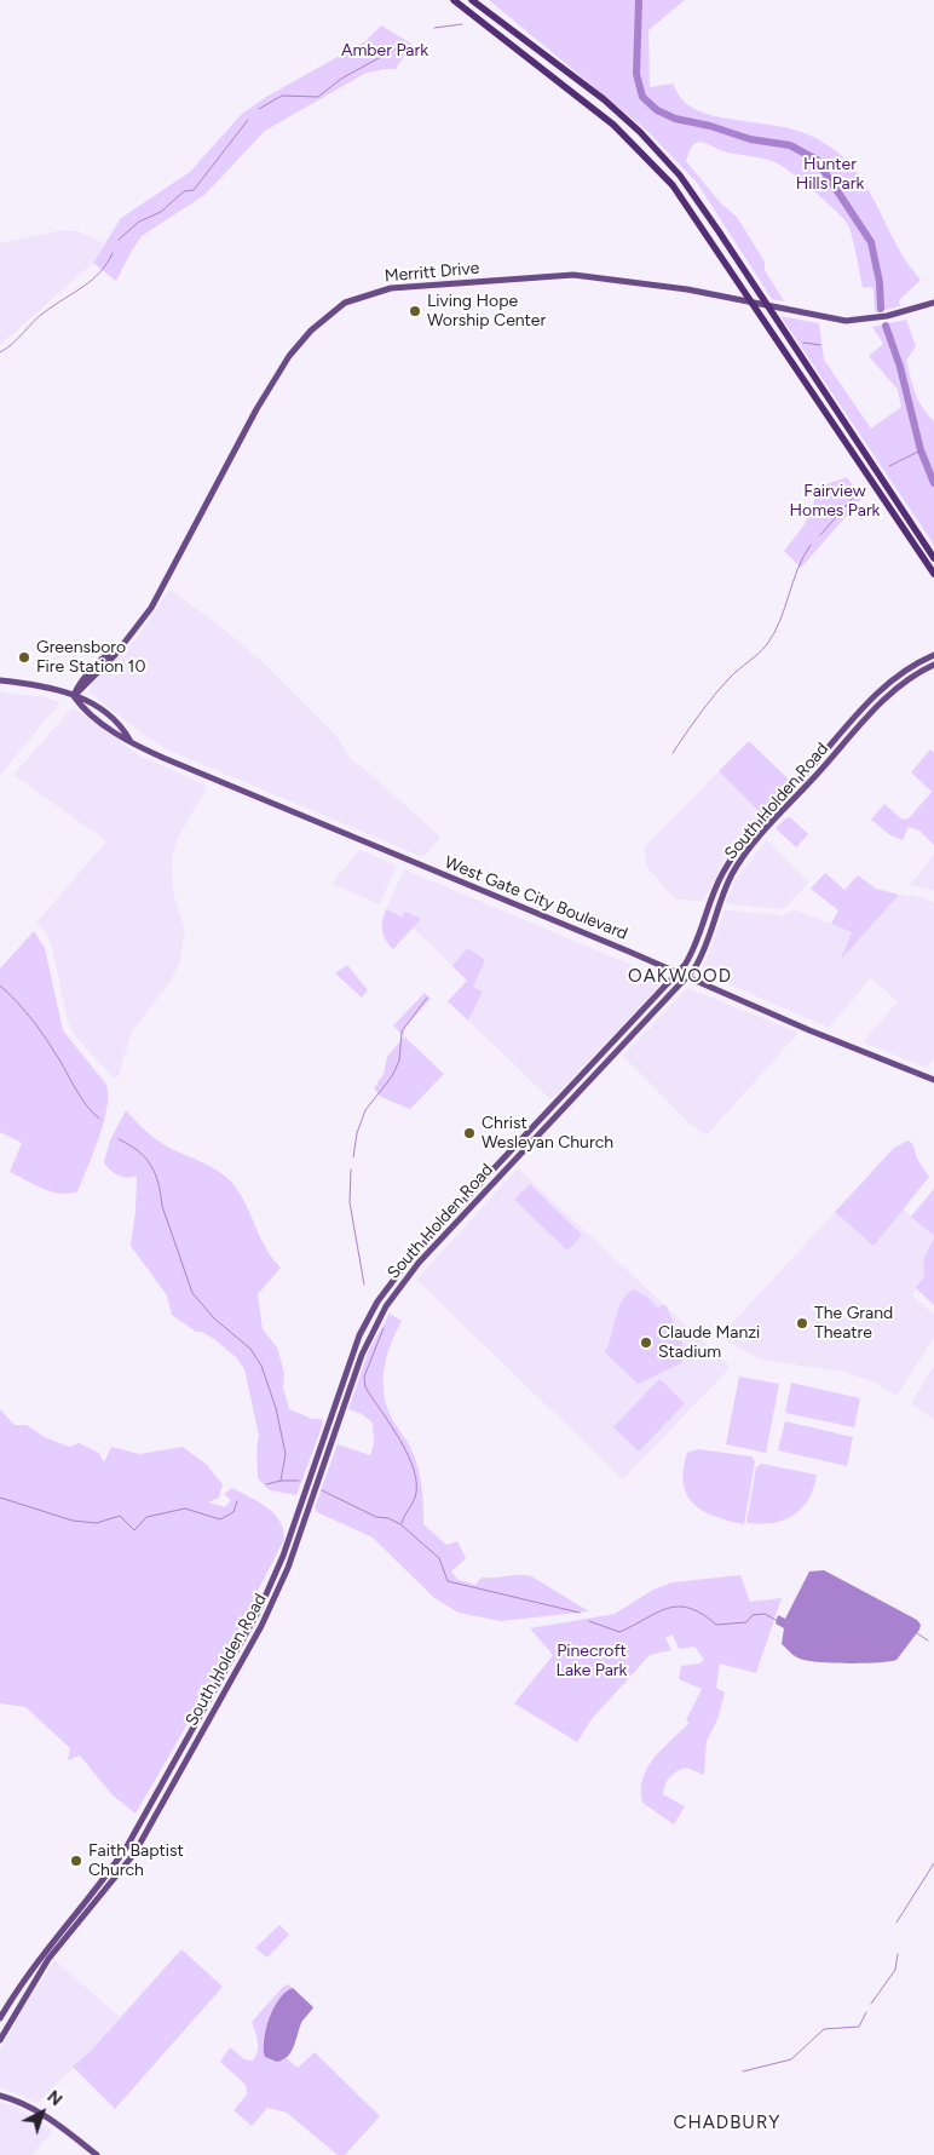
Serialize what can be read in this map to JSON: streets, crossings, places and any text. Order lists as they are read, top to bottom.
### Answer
{
  "streets": {
    "main road": ["Merritt Drive", "South Holden Road", "West Gate City Boulevard"]
  },
  "crossings": [
    ["Merritt Drive", "West Gate City Boulevard"],
    ["South Holden Road", "West Gate City Boulevard"]
  ],
  "districts": ["OAKWOOD", "CHADBURY"],
  "parks": [
    "Amber Park",
    "Hunter Hills Park",
    "Fairview Homes Park",
    "Pinecroft Lake Park"
  ],
  "places": [
    "Living Hope Worship Center",
    "Greensboro Fire Station 10",
    "Christ Wesleyan Church",
    "The Grand Theatre",
    "Claude Manzi Stadium",
    "Faith Baptist Church"
  ],
  "north": "top right"
}
